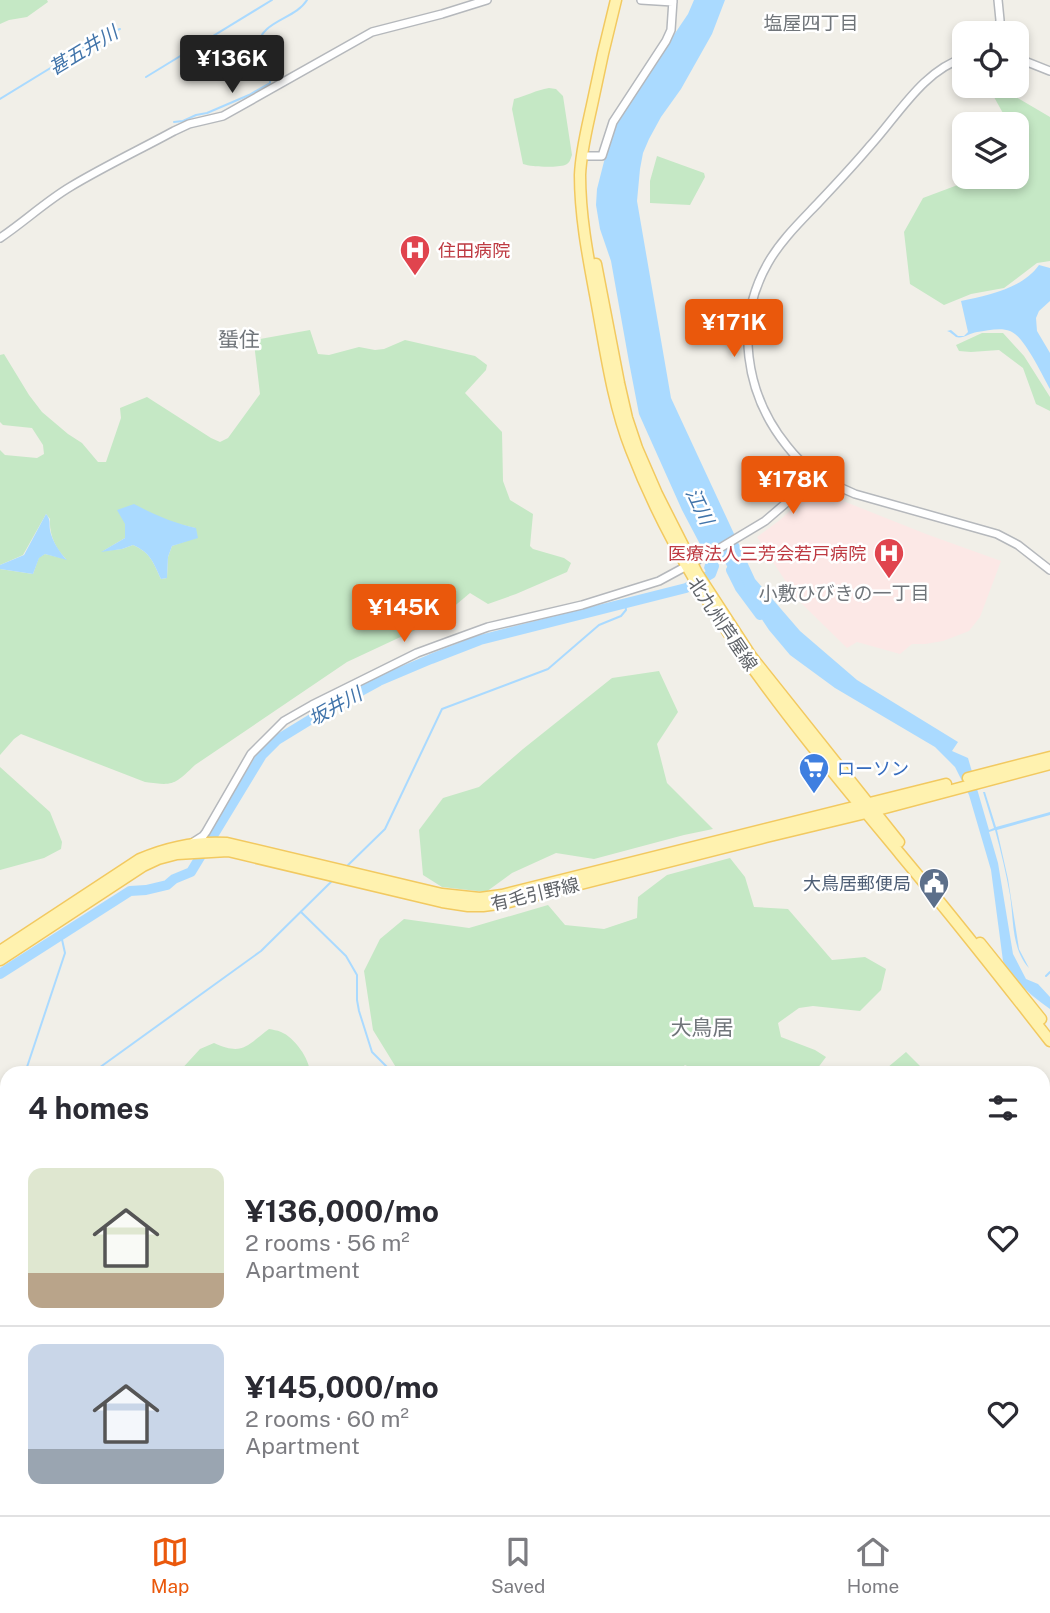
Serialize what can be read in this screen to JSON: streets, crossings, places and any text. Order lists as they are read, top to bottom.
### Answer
{
  "streets": {
    "main road": ["北九州芦屋線", "有毛引野線"]
  },
  "crossings": [
    ["北九州芦屋線", "有毛引野線"]
  ],
  "districts": [
    "塩屋四丁目",
    "蜑住",
    "小敷ひびきの一丁目",
    "大鳥居"
  ],
  "water": ["甚五井川", "江川", "坂井川"],
  "places": {
    "hospital": ["住田病院", "医療法人三芳会若戸病院"],
    "supermarket": ["ローソン"],
    "public building": ["大鳥居郵便局"]
  },
  "page": {
    "price": [
      "¥136K",
      "¥171K",
      "¥178K",
      "¥145K"
    ],
    "heading": "4 homes",
    "list": [
      {
        "name": "¥136,000/mo",
        "note": "2 rooms · 56 m² · Apartment"
      },
      {
        "name": "¥145,000/mo",
        "note": "2 rooms · 60 m² · Apartment"
      }
    ],
    "tabs": ["Map", "Saved", "Home"]
  }
}
